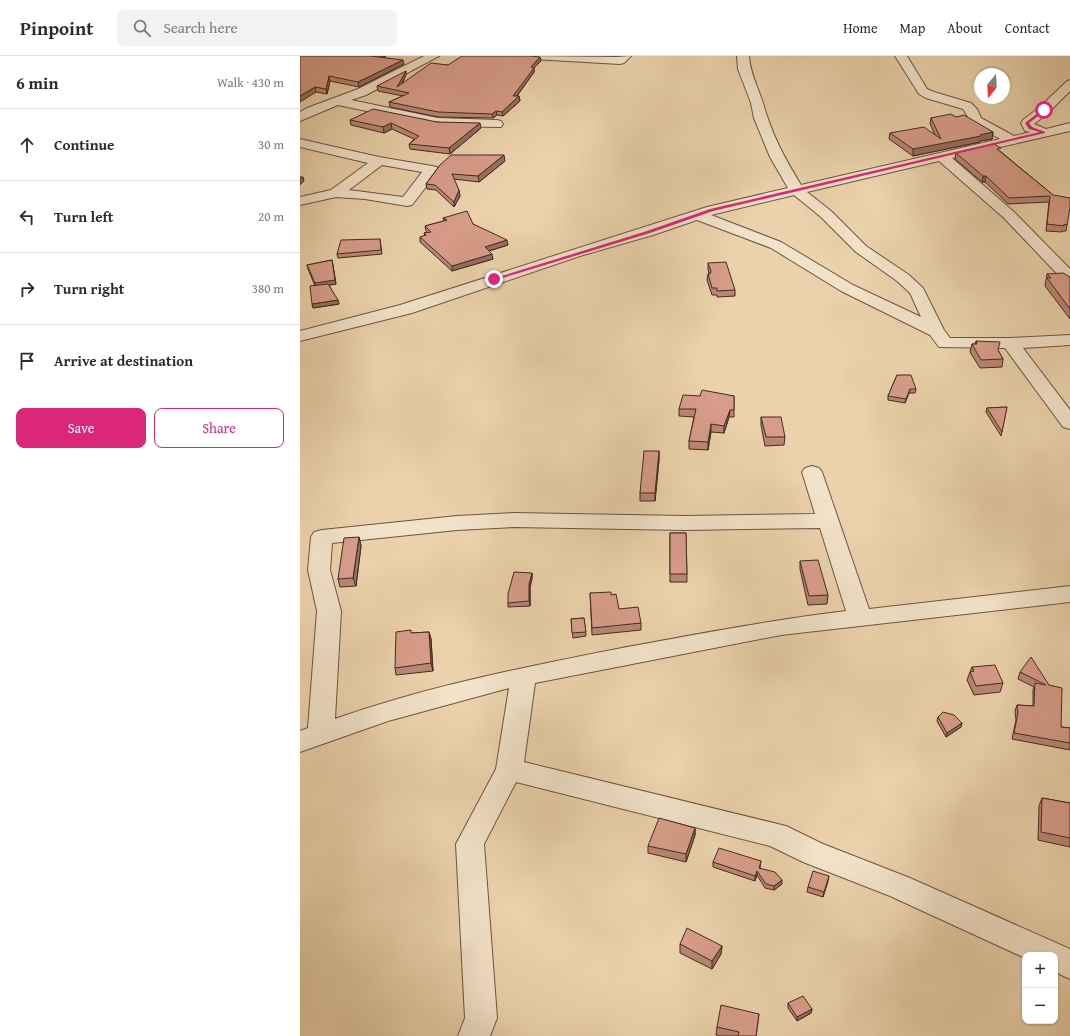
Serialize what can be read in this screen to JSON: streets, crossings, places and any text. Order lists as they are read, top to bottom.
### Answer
{
  "north": "bottom",
  "page": {
    "header": "Pinpoint",
    "search": "Search here",
    "nav": [
      "Home",
      "Map",
      "About",
      "Contact"
    ],
    "heading": ["6 min", "Walk · 430 m"],
    "list": [
      ["Continue", "30 m"],
      ["Turn left", "20 m"],
      ["Turn right", "380 m"],
      "Arrive at destination"
    ],
    "buttons": ["Save", "Share"],
    "map_buttons": ["+", "−"]
  }
}
